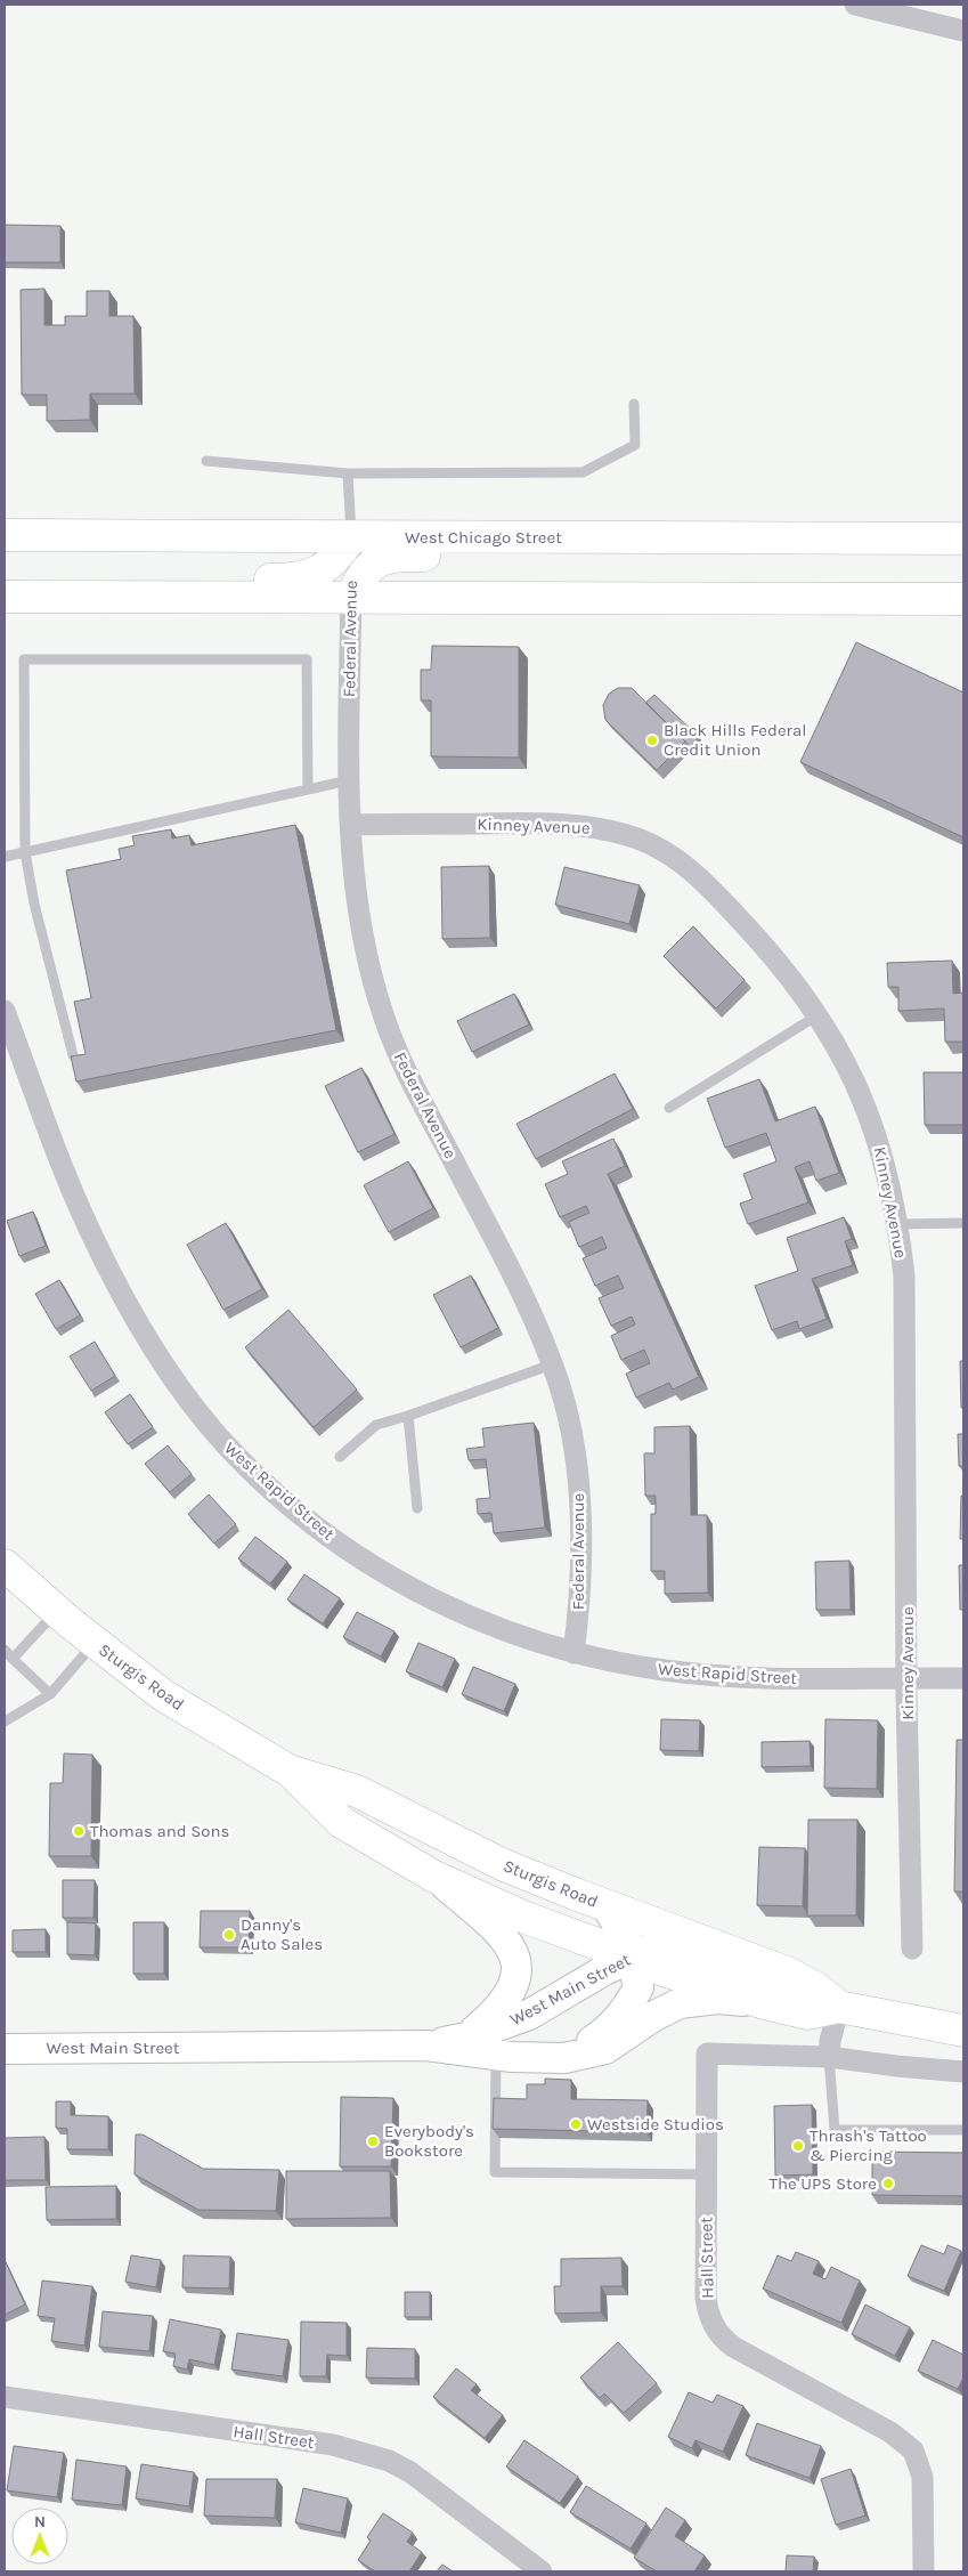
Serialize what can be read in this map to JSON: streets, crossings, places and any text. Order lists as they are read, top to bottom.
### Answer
{
  "streets": {
    "main road": ["West Chicago Street", "Sturgis Road", "West Main Street"],
    "street": [
      "Federal Avenue",
      "Kinney Avenue",
      "West Rapid Street",
      "Hall Street"
    ]
  },
  "crossings": [
    ["West Chicago Street", "Federal Avenue"],
    ["Federal Avenue", "Kinney Avenue"],
    ["Federal Avenue", "West Rapid Street"],
    ["Kinney Avenue", "West Rapid Street"],
    ["Sturgis Road", "West Main Street"]
  ],
  "places": [
    "Black Hills Federal Credit Union",
    "Thomas and Sons",
    "Danny's Auto Sales",
    "Westside Studios",
    "Everybody's Bookstore",
    "Thrash's Tattoo & Piercing",
    "The UPS Store"
  ],
  "north": "top"
}
